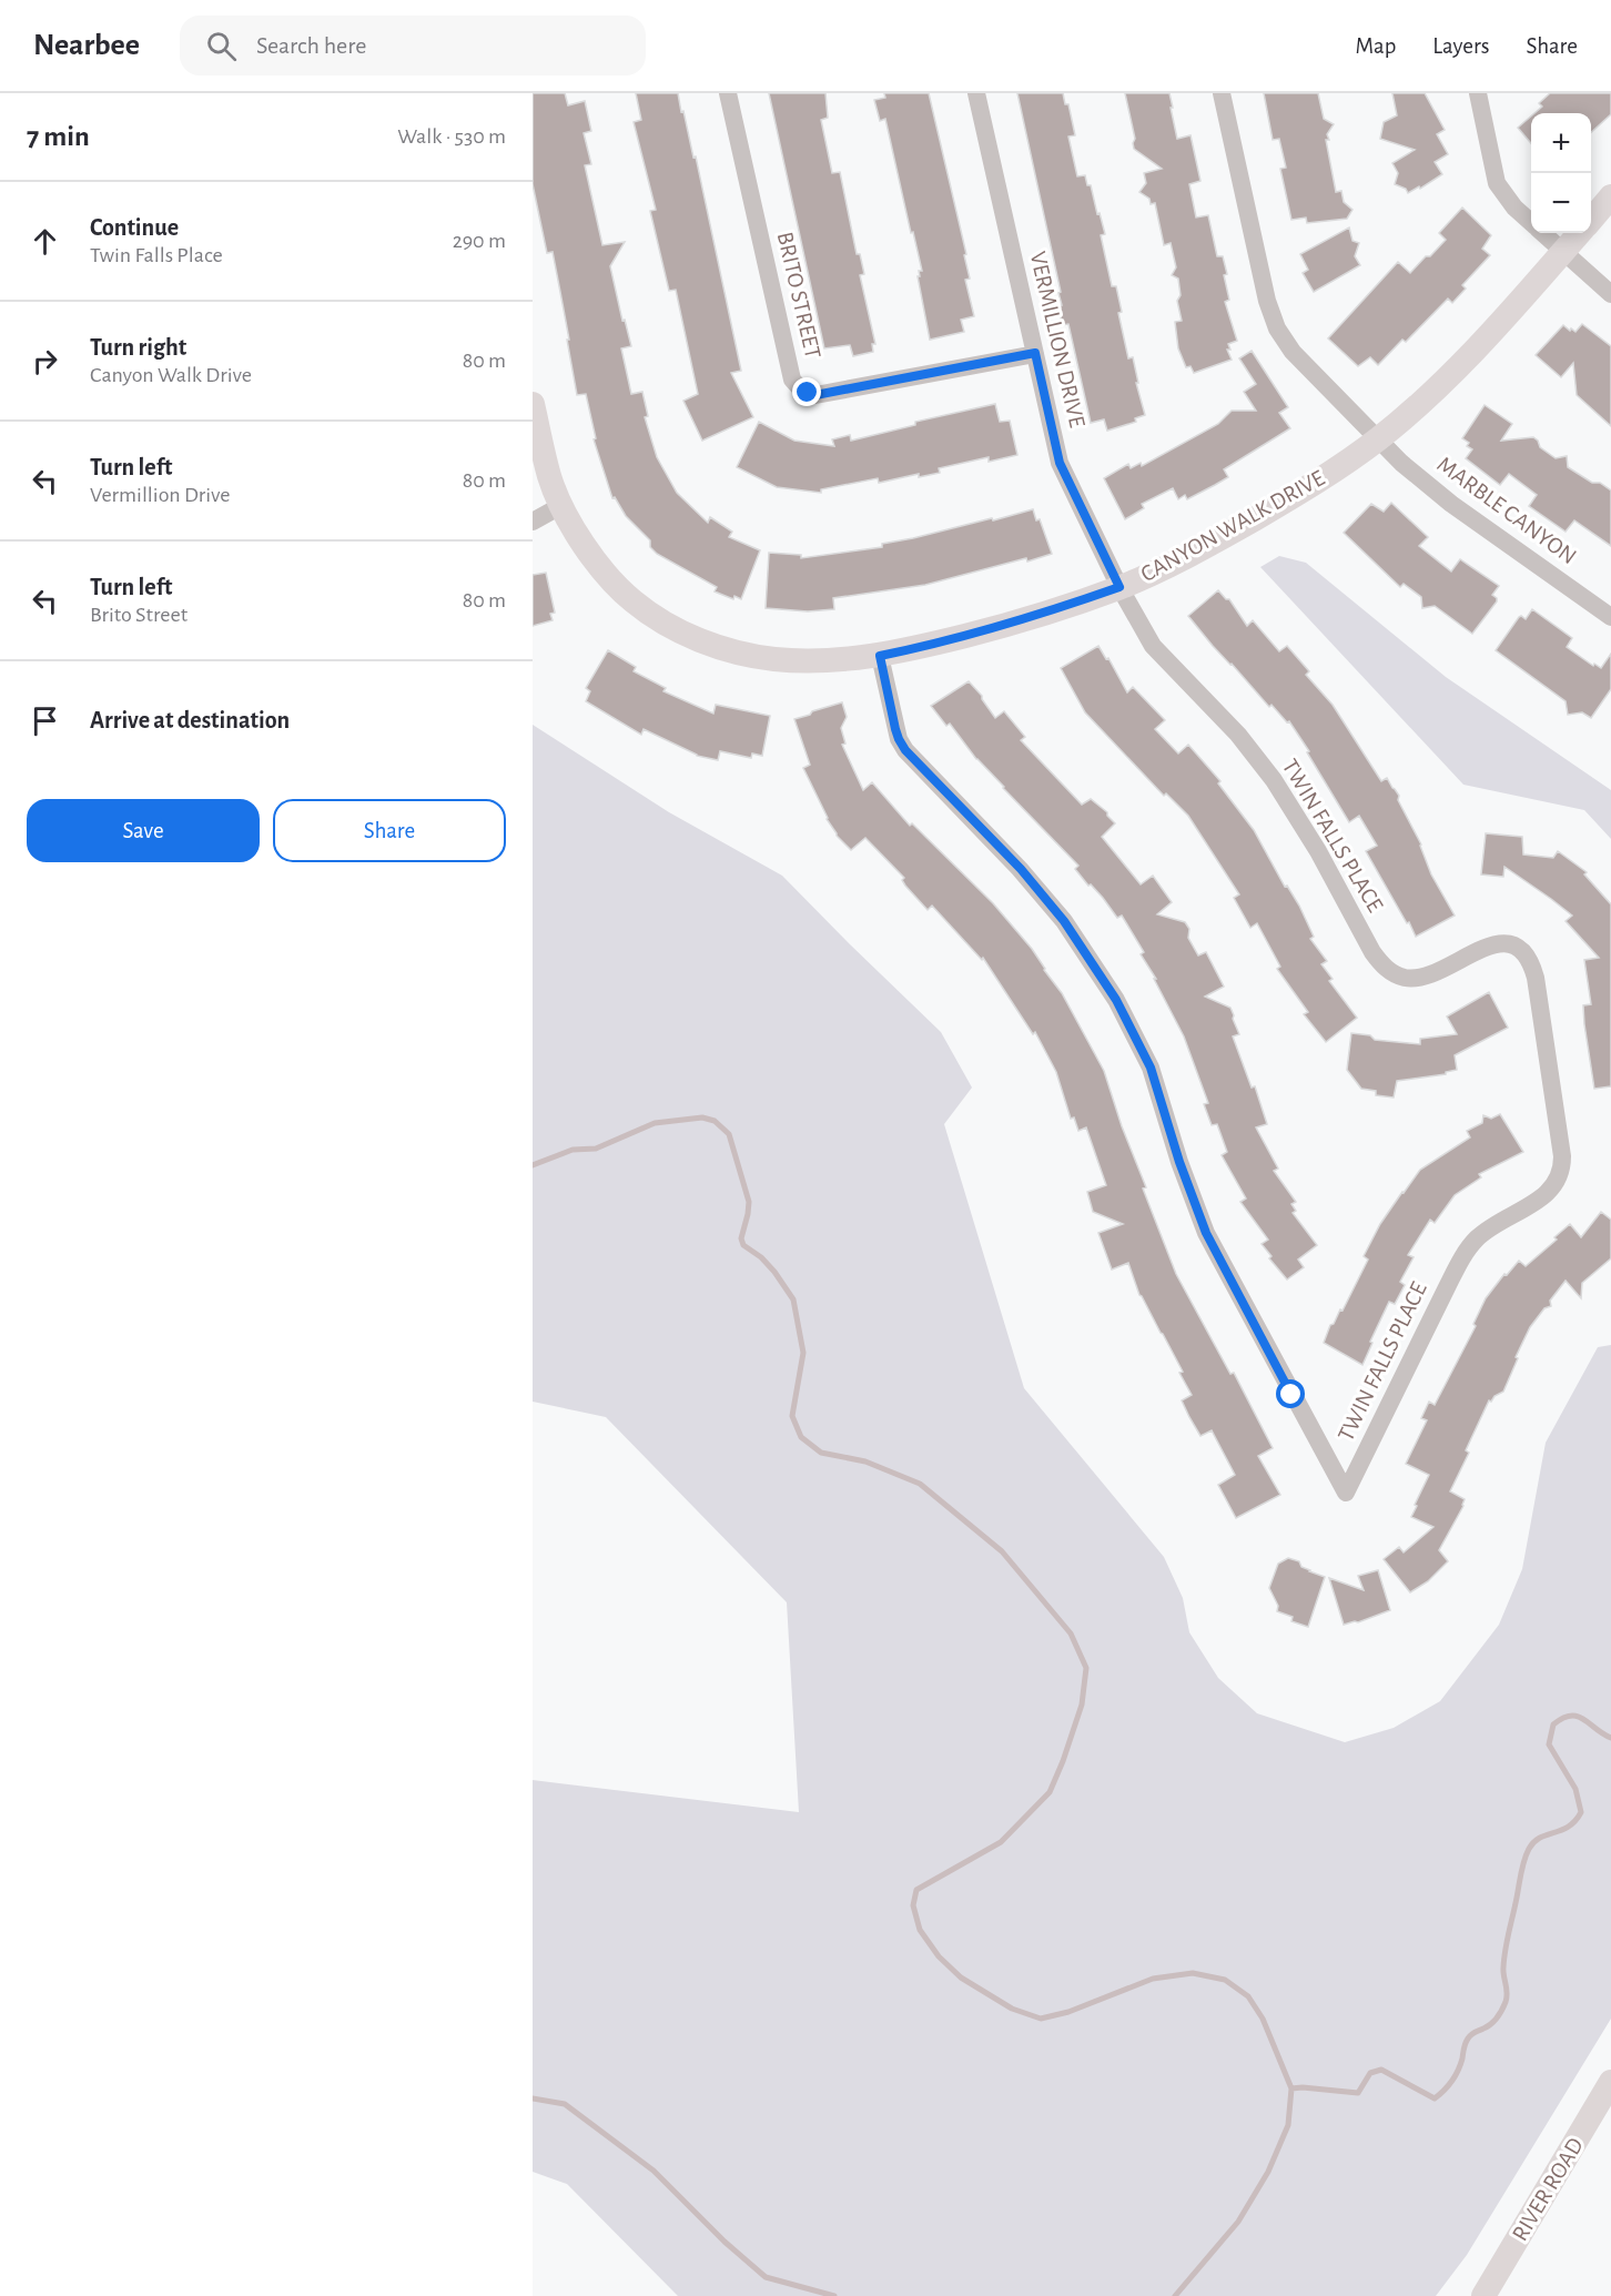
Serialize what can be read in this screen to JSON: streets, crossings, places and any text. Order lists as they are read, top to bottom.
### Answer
{
  "streets": {
    "street": [
      "BRITO STREET",
      "VERMILLION DRIVE",
      "MARBLE CANYON",
      "CANYON WALK DRIVE",
      "TWIN FALLS PLACE",
      "RIVER ROAD"
    ]
  },
  "crossings": [
    ["BRITO STREET", "VERMILLION DRIVE"],
    ["VERMILLION DRIVE", "CANYON WALK DRIVE"],
    ["VERMILLION DRIVE", "TWIN FALLS PLACE"],
    ["MARBLE CANYON", "CANYON WALK DRIVE"],
    ["CANYON WALK DRIVE", "TWIN FALLS PLACE"]
  ],
  "page": {
    "header": "Nearbee",
    "search": "Search here",
    "nav": ["Map", "Layers", "Share"],
    "heading": ["7 min", "Walk · 530 m"],
    "map_buttons": ["+", "−"],
    "list": [
      ["Continue", "Twin Falls Place", "290 m"],
      ["Turn right", "Canyon Walk Drive", "80 m"],
      ["Turn left", "Vermillion Drive", "80 m"],
      ["Turn left", "Brito Street", "80 m"],
      "Arrive at destination"
    ],
    "buttons": ["Save", "Share"]
  }
}
